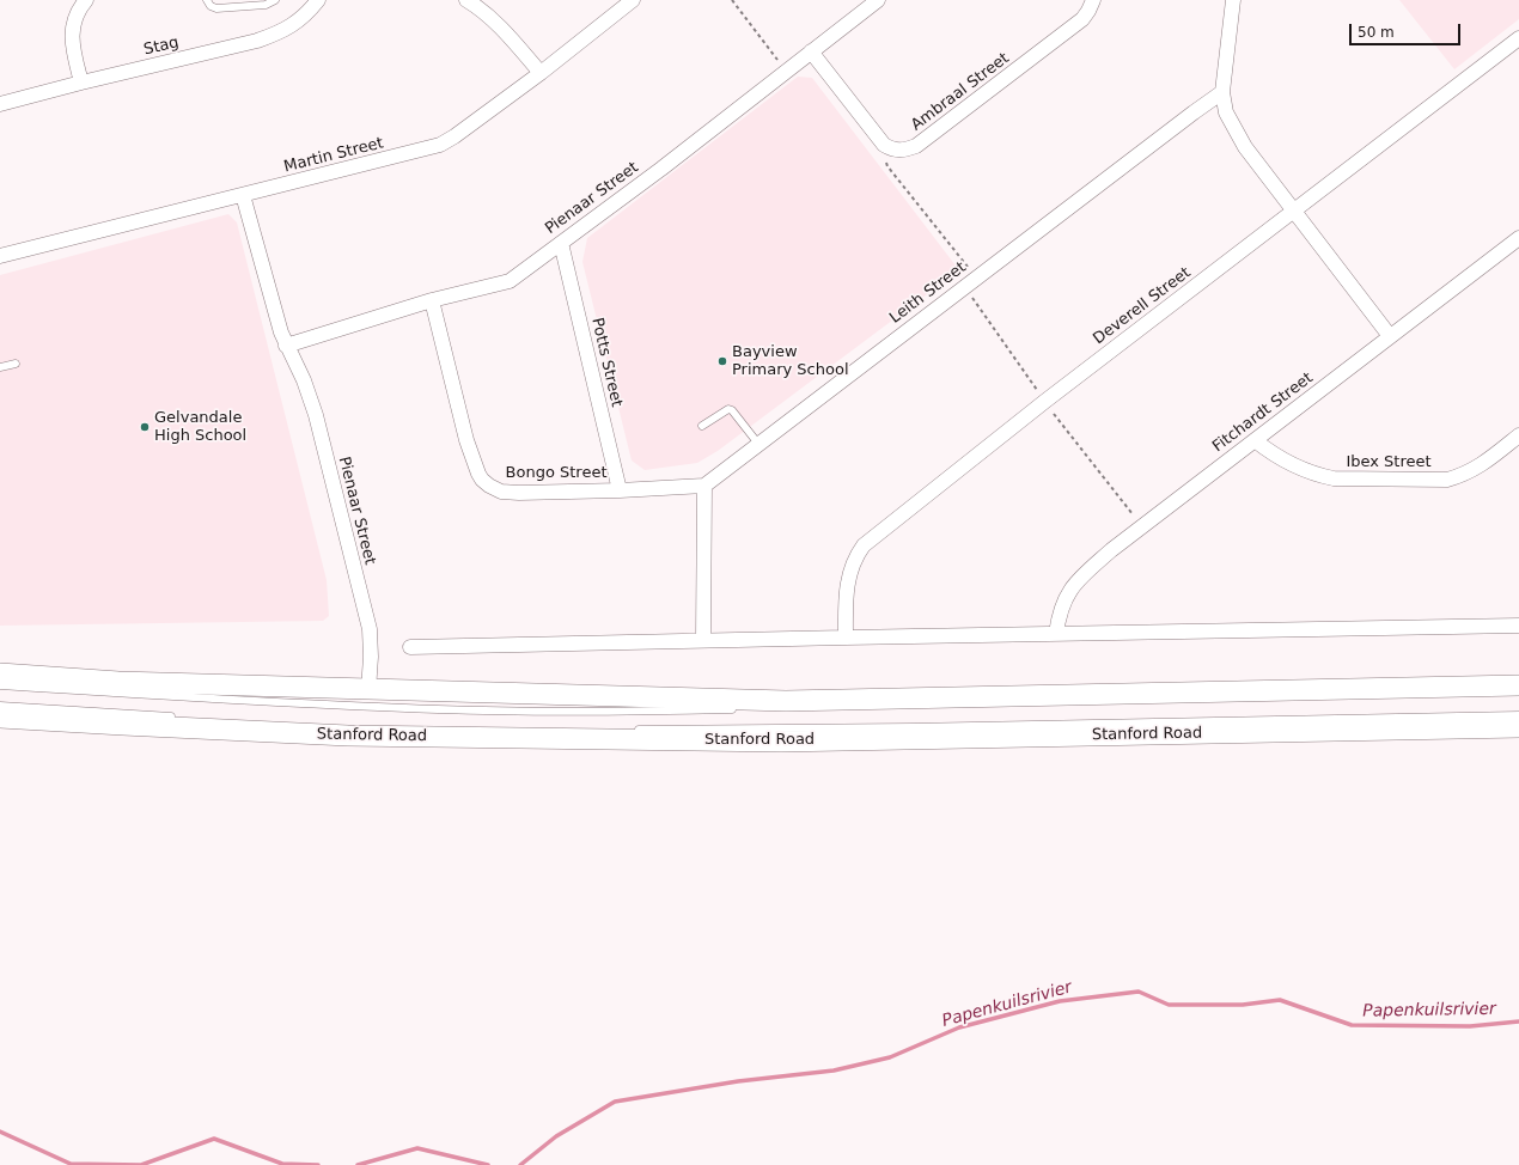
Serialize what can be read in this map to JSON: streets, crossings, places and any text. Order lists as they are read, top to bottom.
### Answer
{
  "streets": {
    "main road": ["Stanford Road"],
    "street": [
      "Stag",
      "Ambraal Street",
      "Martin Street",
      "Pienaar Street",
      "Leith Street",
      "Deverell Street",
      "Potts Street",
      "Fitchardt Street",
      "Ibex Street",
      "Bongo Street"
    ]
  },
  "crossings": [
    ["Martin Street", "Pienaar Street"],
    ["Pienaar Street", "Potts Street"],
    ["Pienaar Street", "Bongo Street"],
    ["Leith Street", "Bongo Street"],
    ["Potts Street", "Bongo Street"],
    ["Fitchardt Street", "Ibex Street"]
  ],
  "water": ["Papenkuilsrivier"],
  "places": ["Bayview Primary School", "Gelvandale High School"],
  "scale_bar": "50 m"
}
